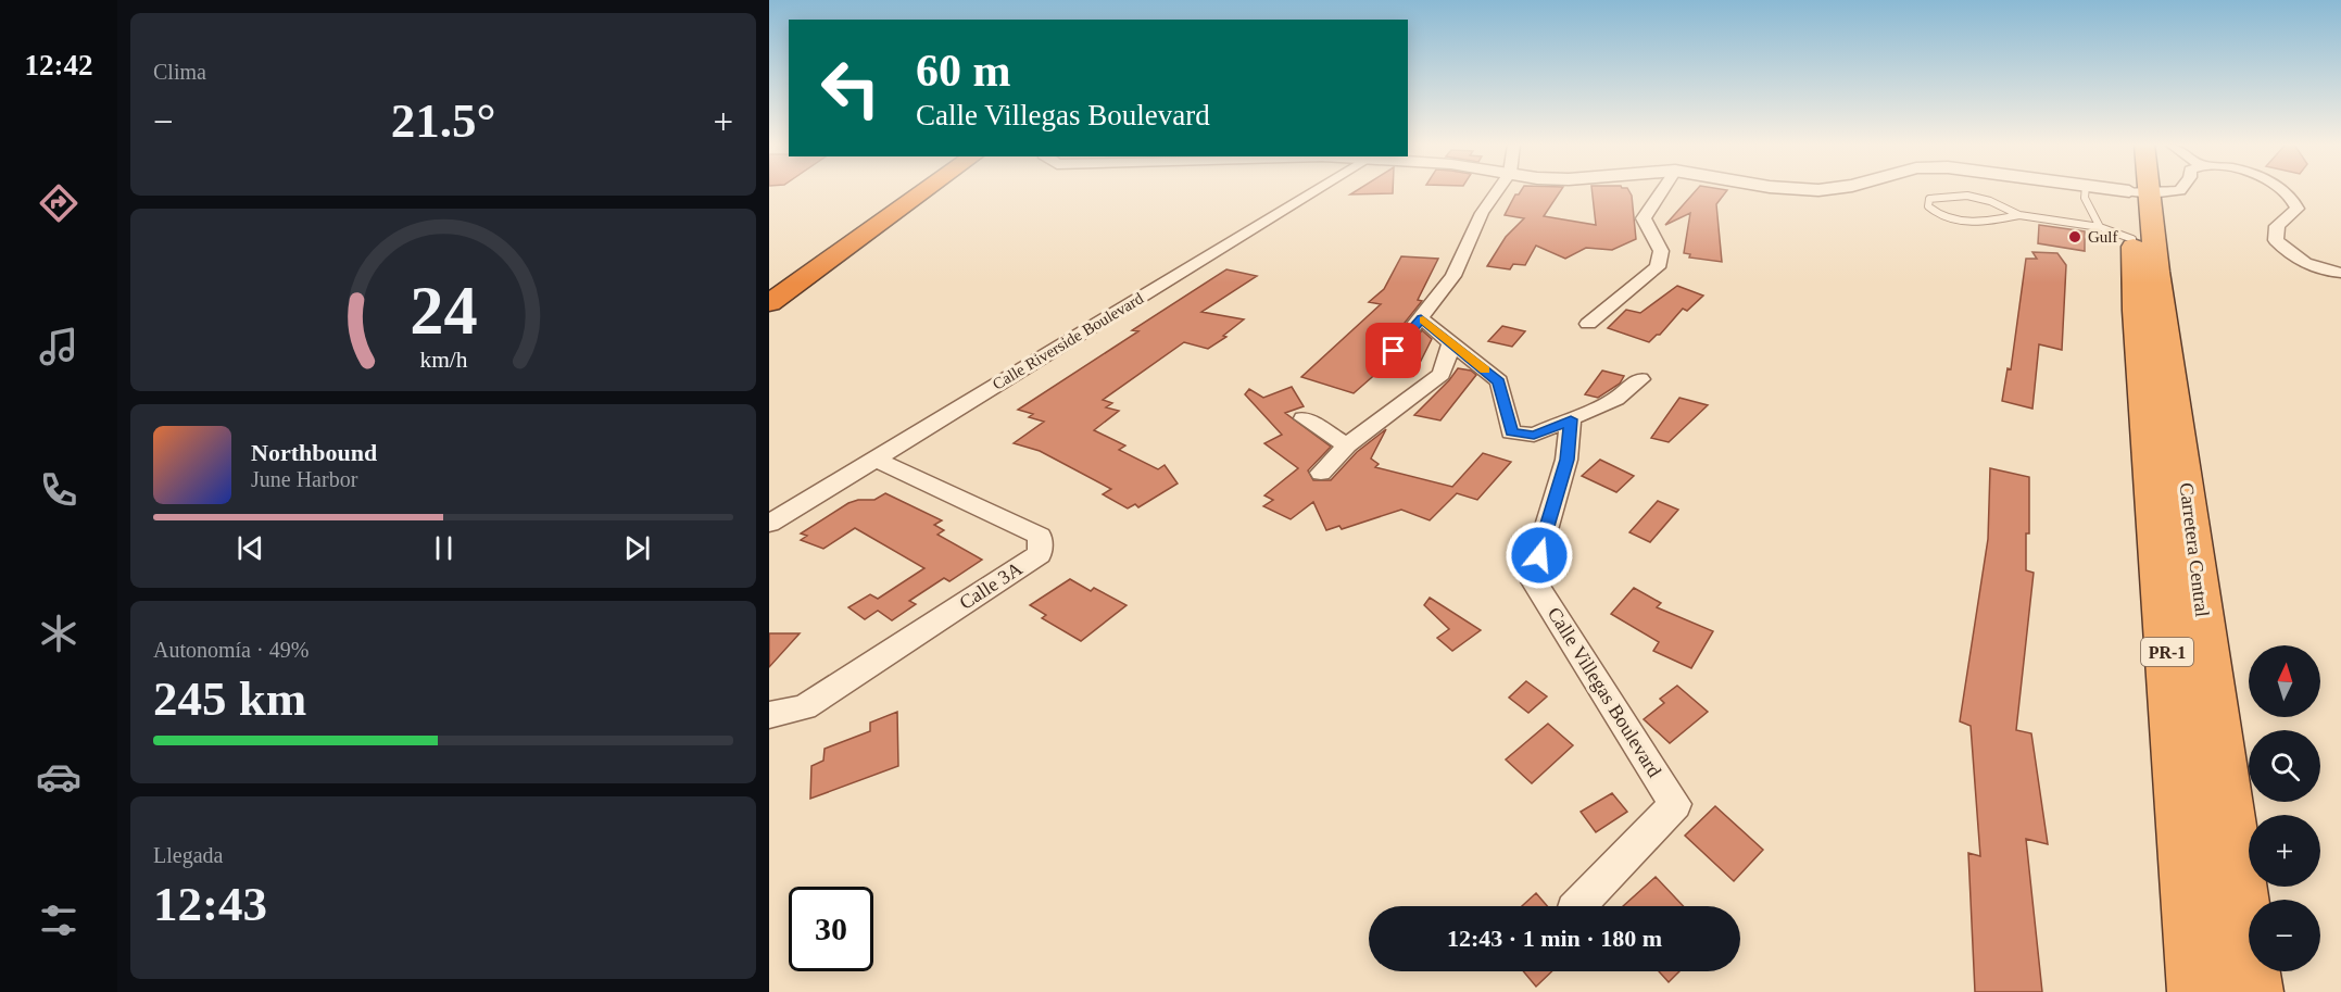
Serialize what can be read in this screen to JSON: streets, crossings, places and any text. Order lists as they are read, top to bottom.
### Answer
{
  "streets": {
    "highway": ["Carretera Central", "PR-1"],
    "street": ["Calle Riverside Boulevard", "Calle 3A", "Calle Villegas Boulevard"]
  },
  "crossings": [
    ["Calle Riverside Boulevard", "Calle 3A"]
  ],
  "places": ["Gulf"],
  "north": "top",
  "page": {
    "tabs": "12:42",
    "tile": [
      "Clima",
      ["Autonomía · 49%", "245 km"],
      ["Llegada", "12:43"]
    ],
    "turn": ["60 m", "Calle Villegas Boulevard"],
    "heat": ["−", "21.5°", "+"],
    "song": ["Northbound", "June Harbor"],
    "map_buttons": ["+", "−"],
    "limit": "30",
    "trip": "12:43 · 1 min · 180 m",
    "gauge": ["24", "km/h"]
  }
}
